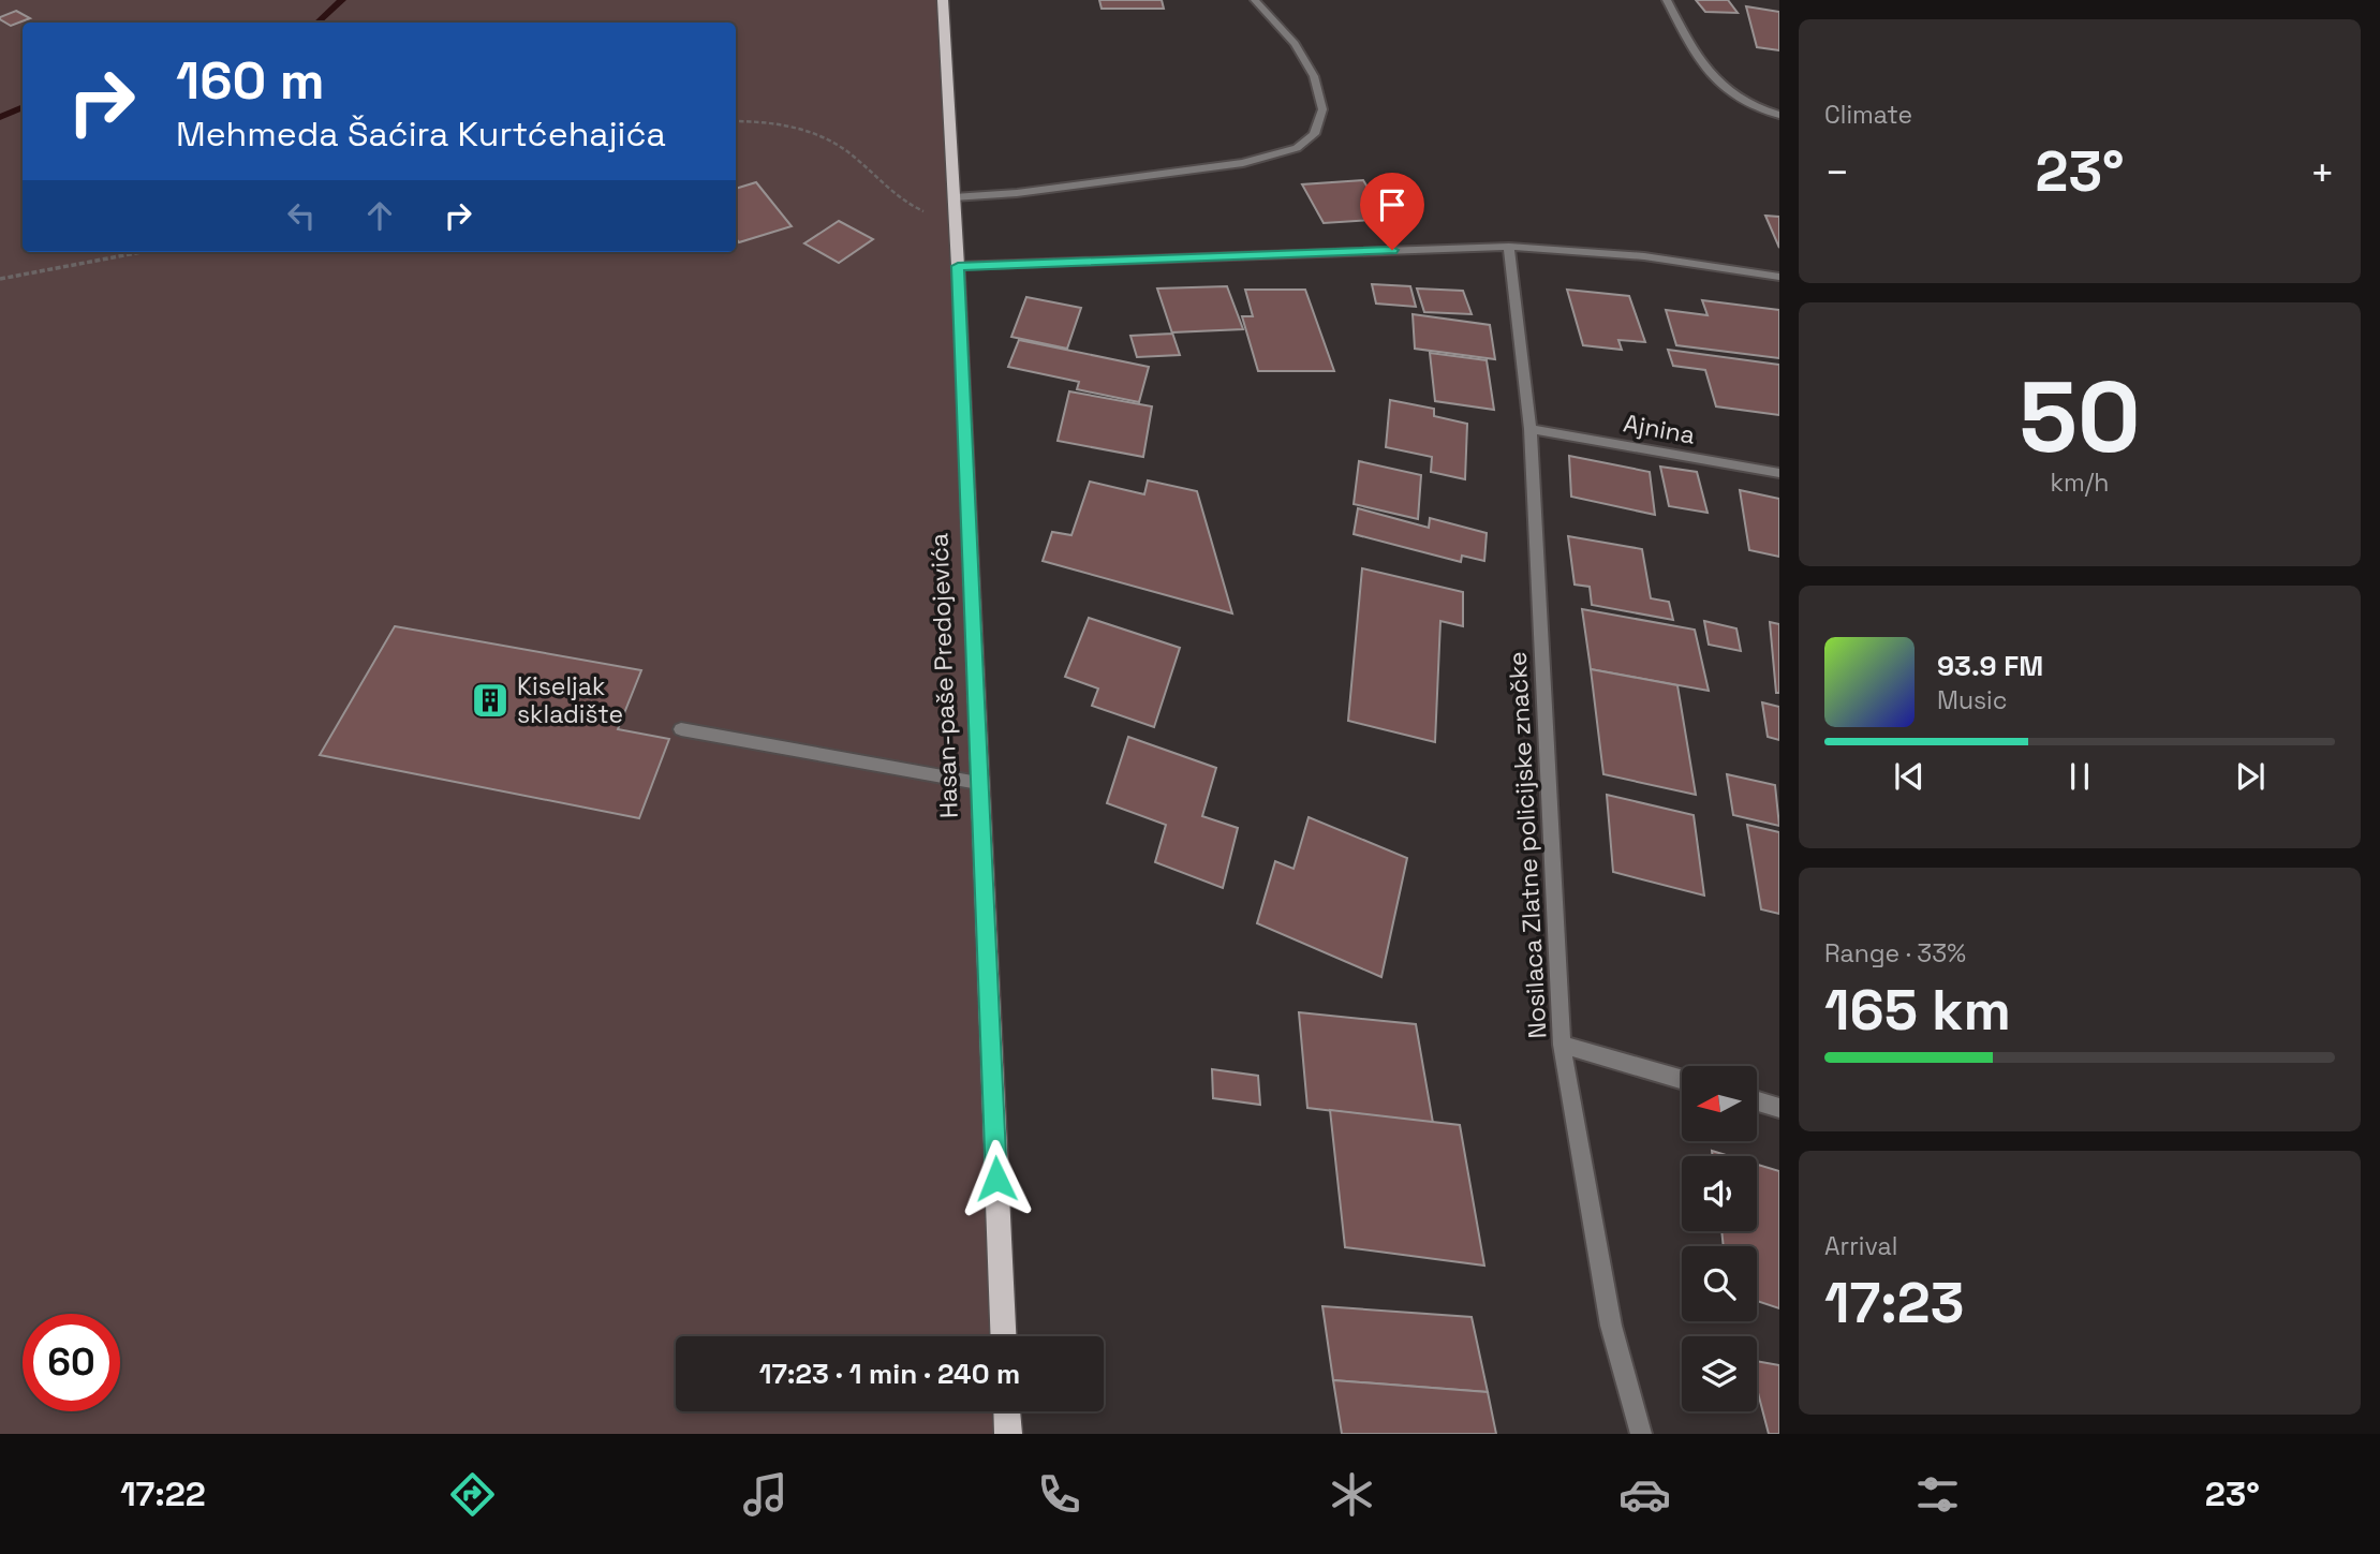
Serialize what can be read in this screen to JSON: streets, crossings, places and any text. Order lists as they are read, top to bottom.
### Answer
{
  "streets": {
    "main road": ["Hasan-paše Predojevića"],
    "street": ["Ajnina", "Nosilaca Zlatne policijske značke"]
  },
  "crossings": [
    ["Ajnina", "Nosilaca Zlatne policijske značke"]
  ],
  "places": {
    "building": ["Kiseljak skladište"]
  },
  "north": "left",
  "page": {
    "tile": [
      "Climate",
      ["50", "km/h"],
      ["Range · 33%", "165 km"],
      ["Arrival", "17:23"]
    ],
    "turn": ["160 m", "Mehmeda Šaćira Kurtćehajića"],
    "heat": ["−", "23°", "+"],
    "song": ["93.9 FM", "Music"],
    "limit": "60",
    "trip": "17:23 · 1 min · 240 m",
    "tabs": ["17:22", "23°"]
  }
}
